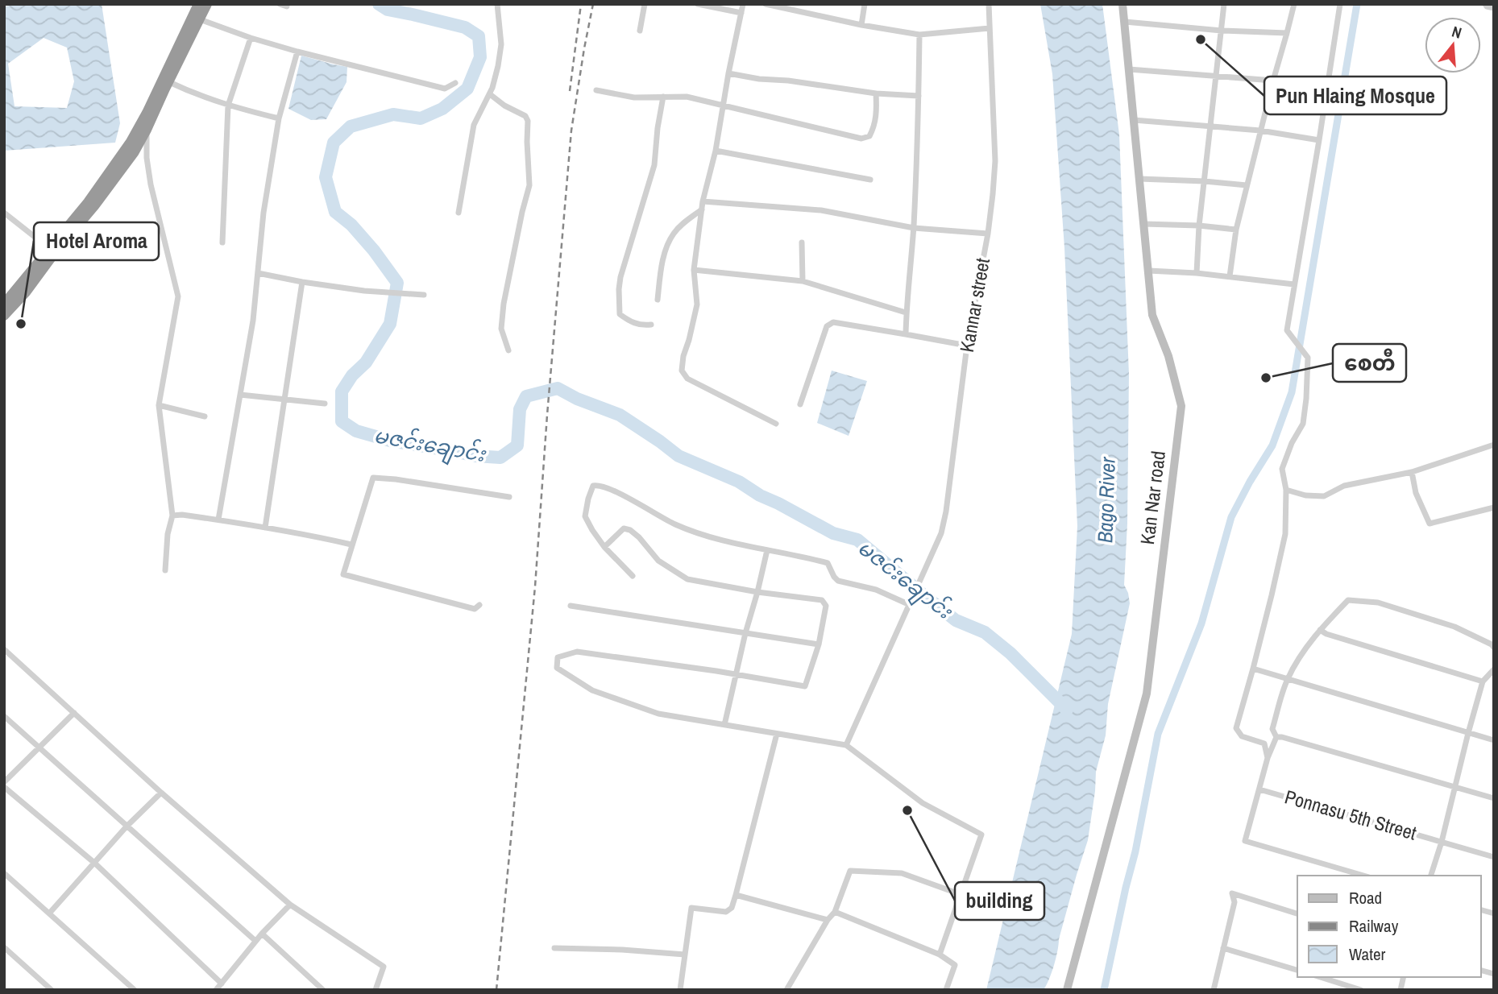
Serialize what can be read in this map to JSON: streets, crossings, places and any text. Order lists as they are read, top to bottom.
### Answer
{
  "streets": {
    "street": ["Kannar street", "Kan Nar road", "Ponnasu 5th Street"]
  },
  "water": ["မဇင်းချောင်း", "Bago River"],
  "places": [
    "Pun Hlaing Mosque",
    "Hotel Aroma",
    "စေတီ",
    "building"
  ],
  "legend": ["Road", "Railway", "Water"],
  "north": "top"
}
